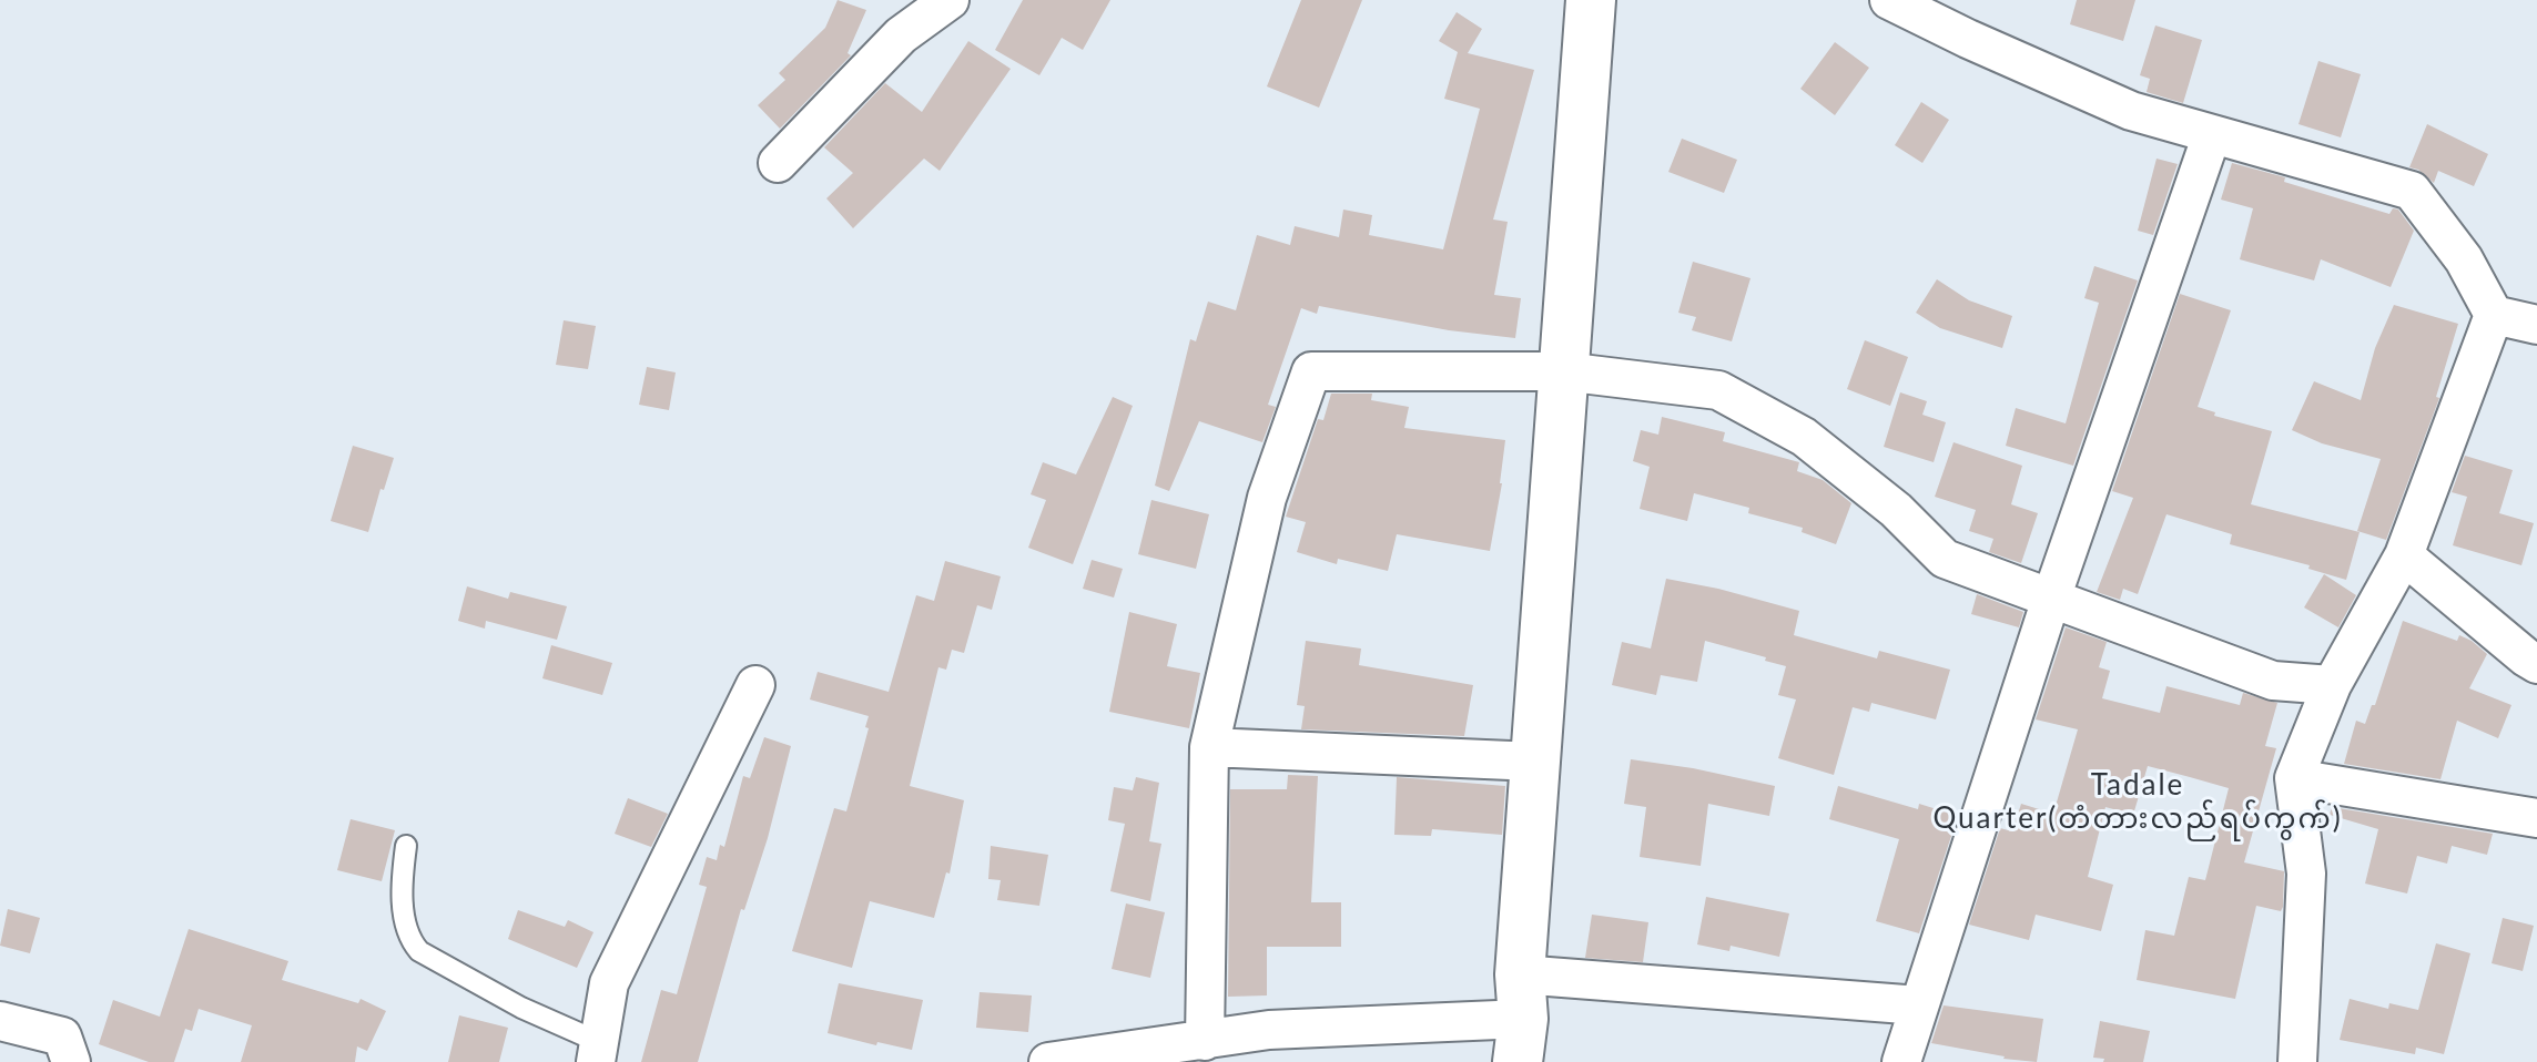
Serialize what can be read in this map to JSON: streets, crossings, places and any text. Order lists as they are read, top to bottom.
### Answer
{
  "districts": ["Tadale Quarter(တံတားလည်ရပ်ကွက်)"]
}
